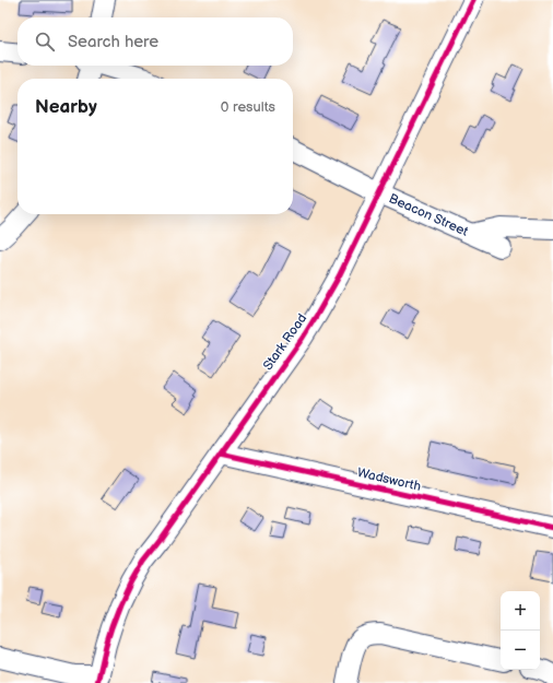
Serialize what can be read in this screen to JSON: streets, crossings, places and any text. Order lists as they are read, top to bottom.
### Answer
{
  "streets": {
    "street": ["Beacon Street", "Stark Road", "Wadsworth"]
  },
  "crossings": [
    ["Beacon Street", "Stark Road"],
    ["Stark Road", "Wadsworth"]
  ],
  "page": {
    "search": "Search here",
    "heading": ["Nearby", "0 results"],
    "map_buttons": ["+", "−"]
  }
}
